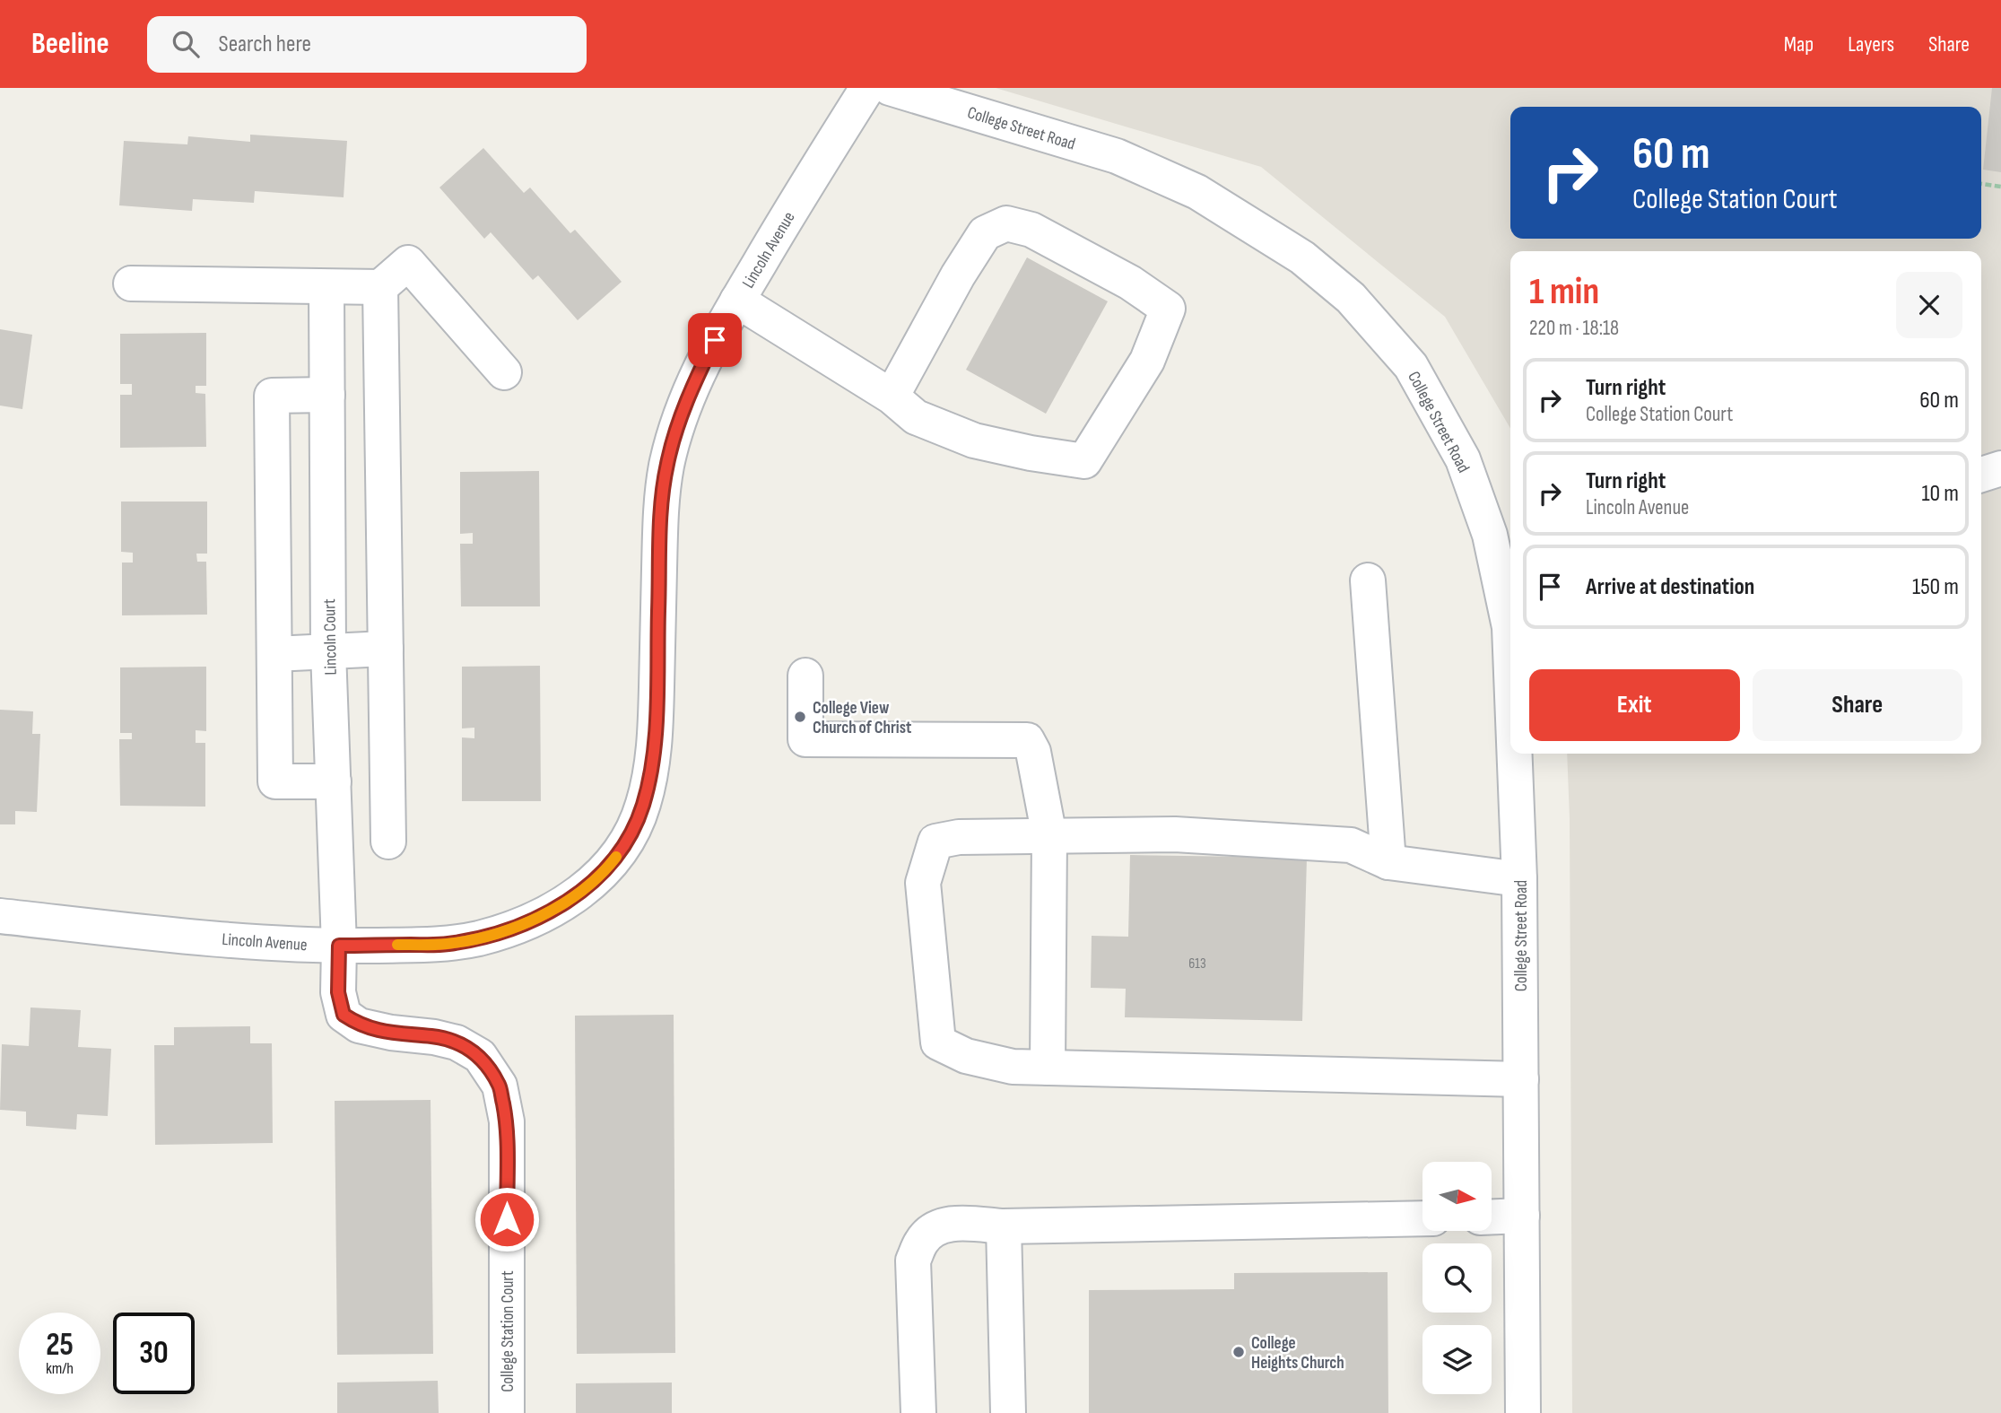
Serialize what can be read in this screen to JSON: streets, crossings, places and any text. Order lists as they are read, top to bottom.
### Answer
{
  "streets": {
    "street": [
      "College Street Road",
      "Lincoln Avenue",
      "Lincoln Court",
      "College Station Court"
    ]
  },
  "crossings": [
    ["Lincoln Avenue", "Lincoln Court"],
    ["Lincoln Avenue", "College Station Court"],
    ["Lincoln Court", "College Station Court"]
  ],
  "places": ["College View Church of Christ", "College Heights Church"],
  "house_numbers": ["613"],
  "north": "right",
  "page": {
    "header": "Beeline",
    "search": "Search here",
    "nav": ["Map", "Layers", "Share"],
    "turn": ["60 m", "College Station Court"],
    "heading": ["1 min", "220 m · 18:18"],
    "list": [
      {
        "name": "Turn right",
        "note": "College Station Court",
        "value": "60 m"
      },
      {
        "name": "Turn right",
        "note": "Lincoln Avenue",
        "value": "10 m"
      },
      {
        "name": "Arrive at destination",
        "value": "150 m"
      }
    ],
    "buttons": ["Exit", "Share"],
    "speed": "25 km/h",
    "limit": "30"
  }
}
